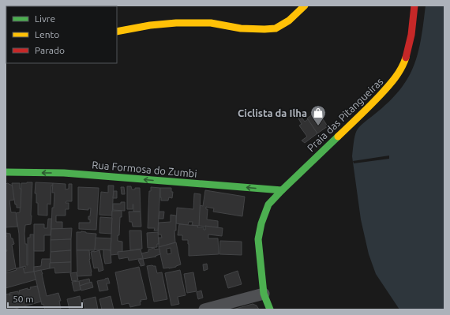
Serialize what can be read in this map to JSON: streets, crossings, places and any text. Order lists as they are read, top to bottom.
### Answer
{
  "streets": {
    "street": ["Praia das Pitangueiras", "Rua Formosa do Zumbi"]
  },
  "crossings": [
    ["Praia das Pitangueiras", "Rua Formosa do Zumbi"]
  ],
  "one_way": ["Rua Formosa do Zumbi"],
  "places": {
    "shop": ["Ciclista da Ilha"]
  },
  "legend": ["Livre", "Lento", "Parado"],
  "scale_bar": "50 m"
}
